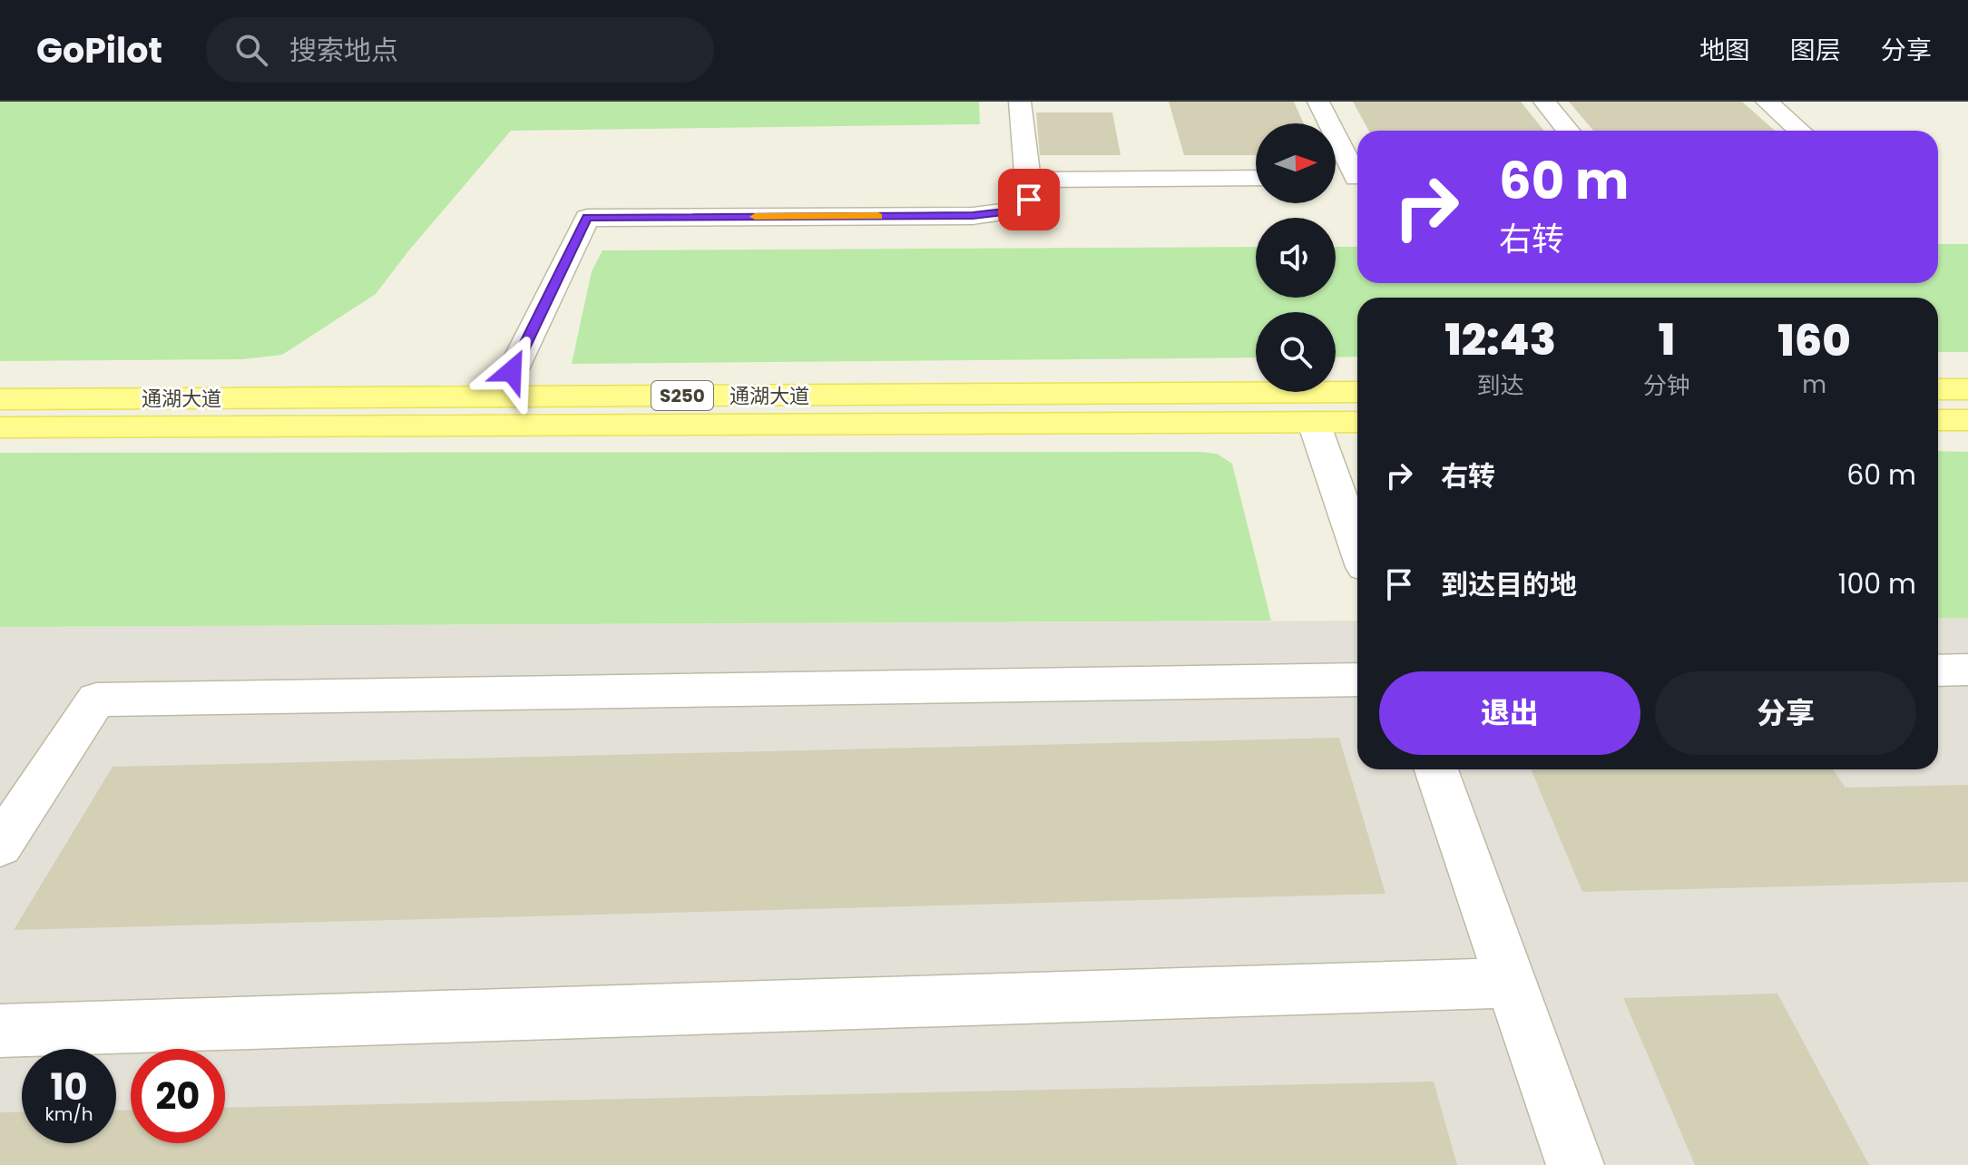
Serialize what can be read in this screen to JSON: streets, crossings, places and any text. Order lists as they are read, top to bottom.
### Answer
{
  "streets": {
    "main road": ["S250", "通湖大道"]
  },
  "north": "right",
  "page": {
    "header": "GoPilot",
    "search": "搜索地点",
    "nav": ["地图", "图层", "分享"],
    "turn": ["60 m", "右转"],
    "eta": [
      "12:43",
      "到达",
      "1",
      "分钟",
      "160",
      "m"
    ],
    "list": [
      {
        "name": "右转",
        "value": "60 m"
      },
      {
        "name": "到达目的地",
        "value": "100 m"
      }
    ],
    "buttons": ["退出", "分享"],
    "speed": "10 km/h",
    "limit": "20"
  }
}
